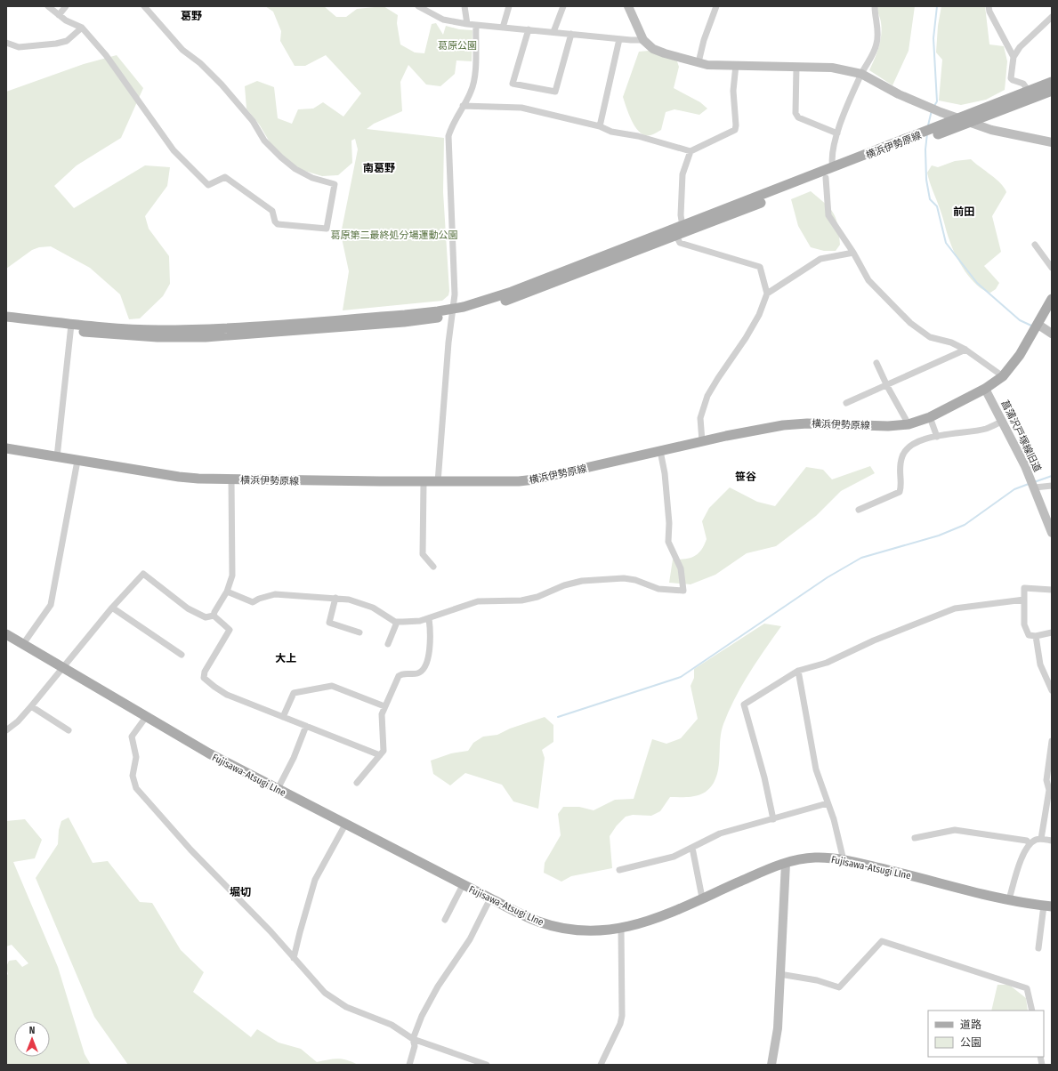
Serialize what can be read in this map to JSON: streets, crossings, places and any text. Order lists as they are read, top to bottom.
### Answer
{
  "streets": {
    "main road": ["横浜伊勢原線", "Fujisawa-Atsugi LIne"],
    "street": ["菖蒲沢戸塚線旧道"]
  },
  "crossings": [
    ["横浜伊勢原線", "菖蒲沢戸塚線旧道"]
  ],
  "districts": [
    "葛野",
    "南葛野",
    "前田",
    "笹谷",
    "大上",
    "堀切"
  ],
  "parks": ["葛原公園", "葛原第二最終処分場運動公園"],
  "legend": ["道路", "公園"],
  "north": "top"
}
